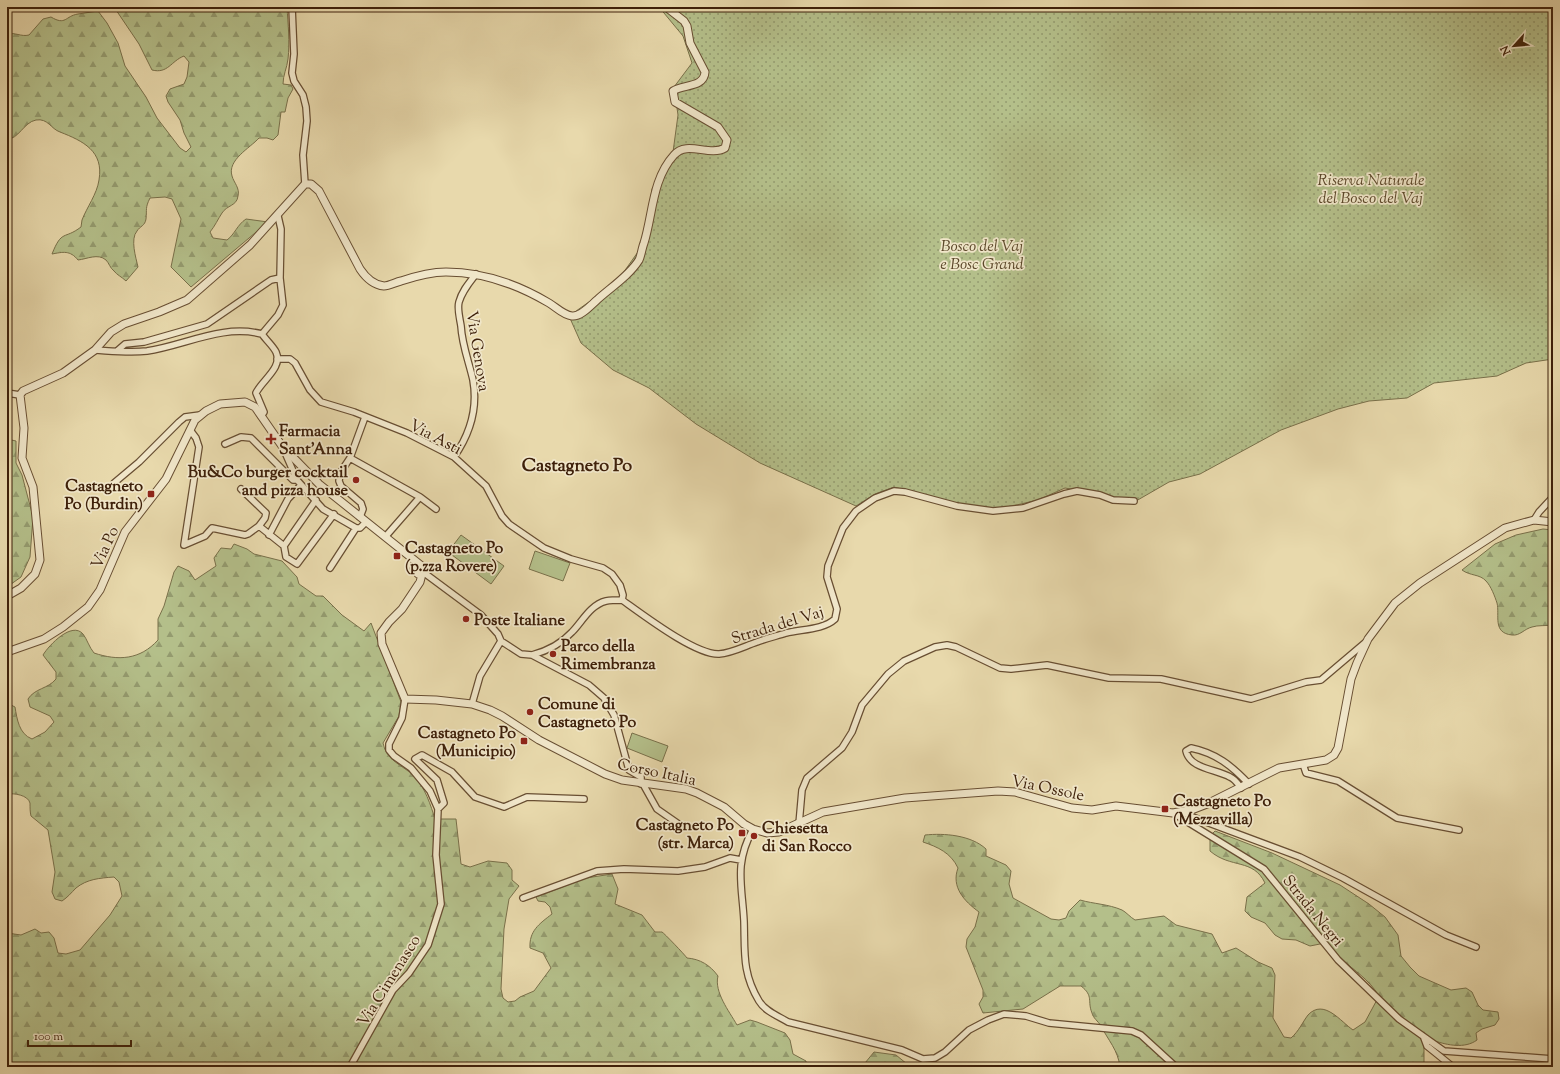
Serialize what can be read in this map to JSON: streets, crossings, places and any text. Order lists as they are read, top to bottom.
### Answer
{
  "streets": {
    "street": [
      "Via Genova",
      "Via Asti",
      "Via Po",
      "Strada del Vaj",
      "Corso Italia",
      "Via Ossole",
      "Strada Negri",
      "Via Cimenasco"
    ]
  },
  "crossings": [
    ["Via Genova", "Via Asti"],
    ["Via Asti", "Strada del Vaj"],
    ["Corso Italia", "Via Ossole"],
    ["Corso Italia", "Via Cimenasco"],
    ["Via Ossole", "Strada Negri"]
  ],
  "districts": ["Castagneto Po"],
  "parks": ["Riserva Naturale del Bosco del Vaj", "Bosco del Vaj e Bosc Grand"],
  "places": {
    "health": ["Farmacia Sant'Anna"],
    "other": [
      "Bu&Co burger cocktail and pizza house",
      "Poste Italiane",
      "Parco della Rimembranza",
      "Comune di Castagneto Po",
      "Chiesetta di San Rocco"
    ],
    "transit": [
      "Castagneto Po (Burdin)",
      "Castagneto Po (p.zza Rovere)",
      "Castagneto Po (Municipio)",
      "Castagneto Po (Mezzavilla)",
      "Castagneto Po (str. Marca)"
    ]
  },
  "scale_bar": "100 m",
  "north": "bottom left"
}
